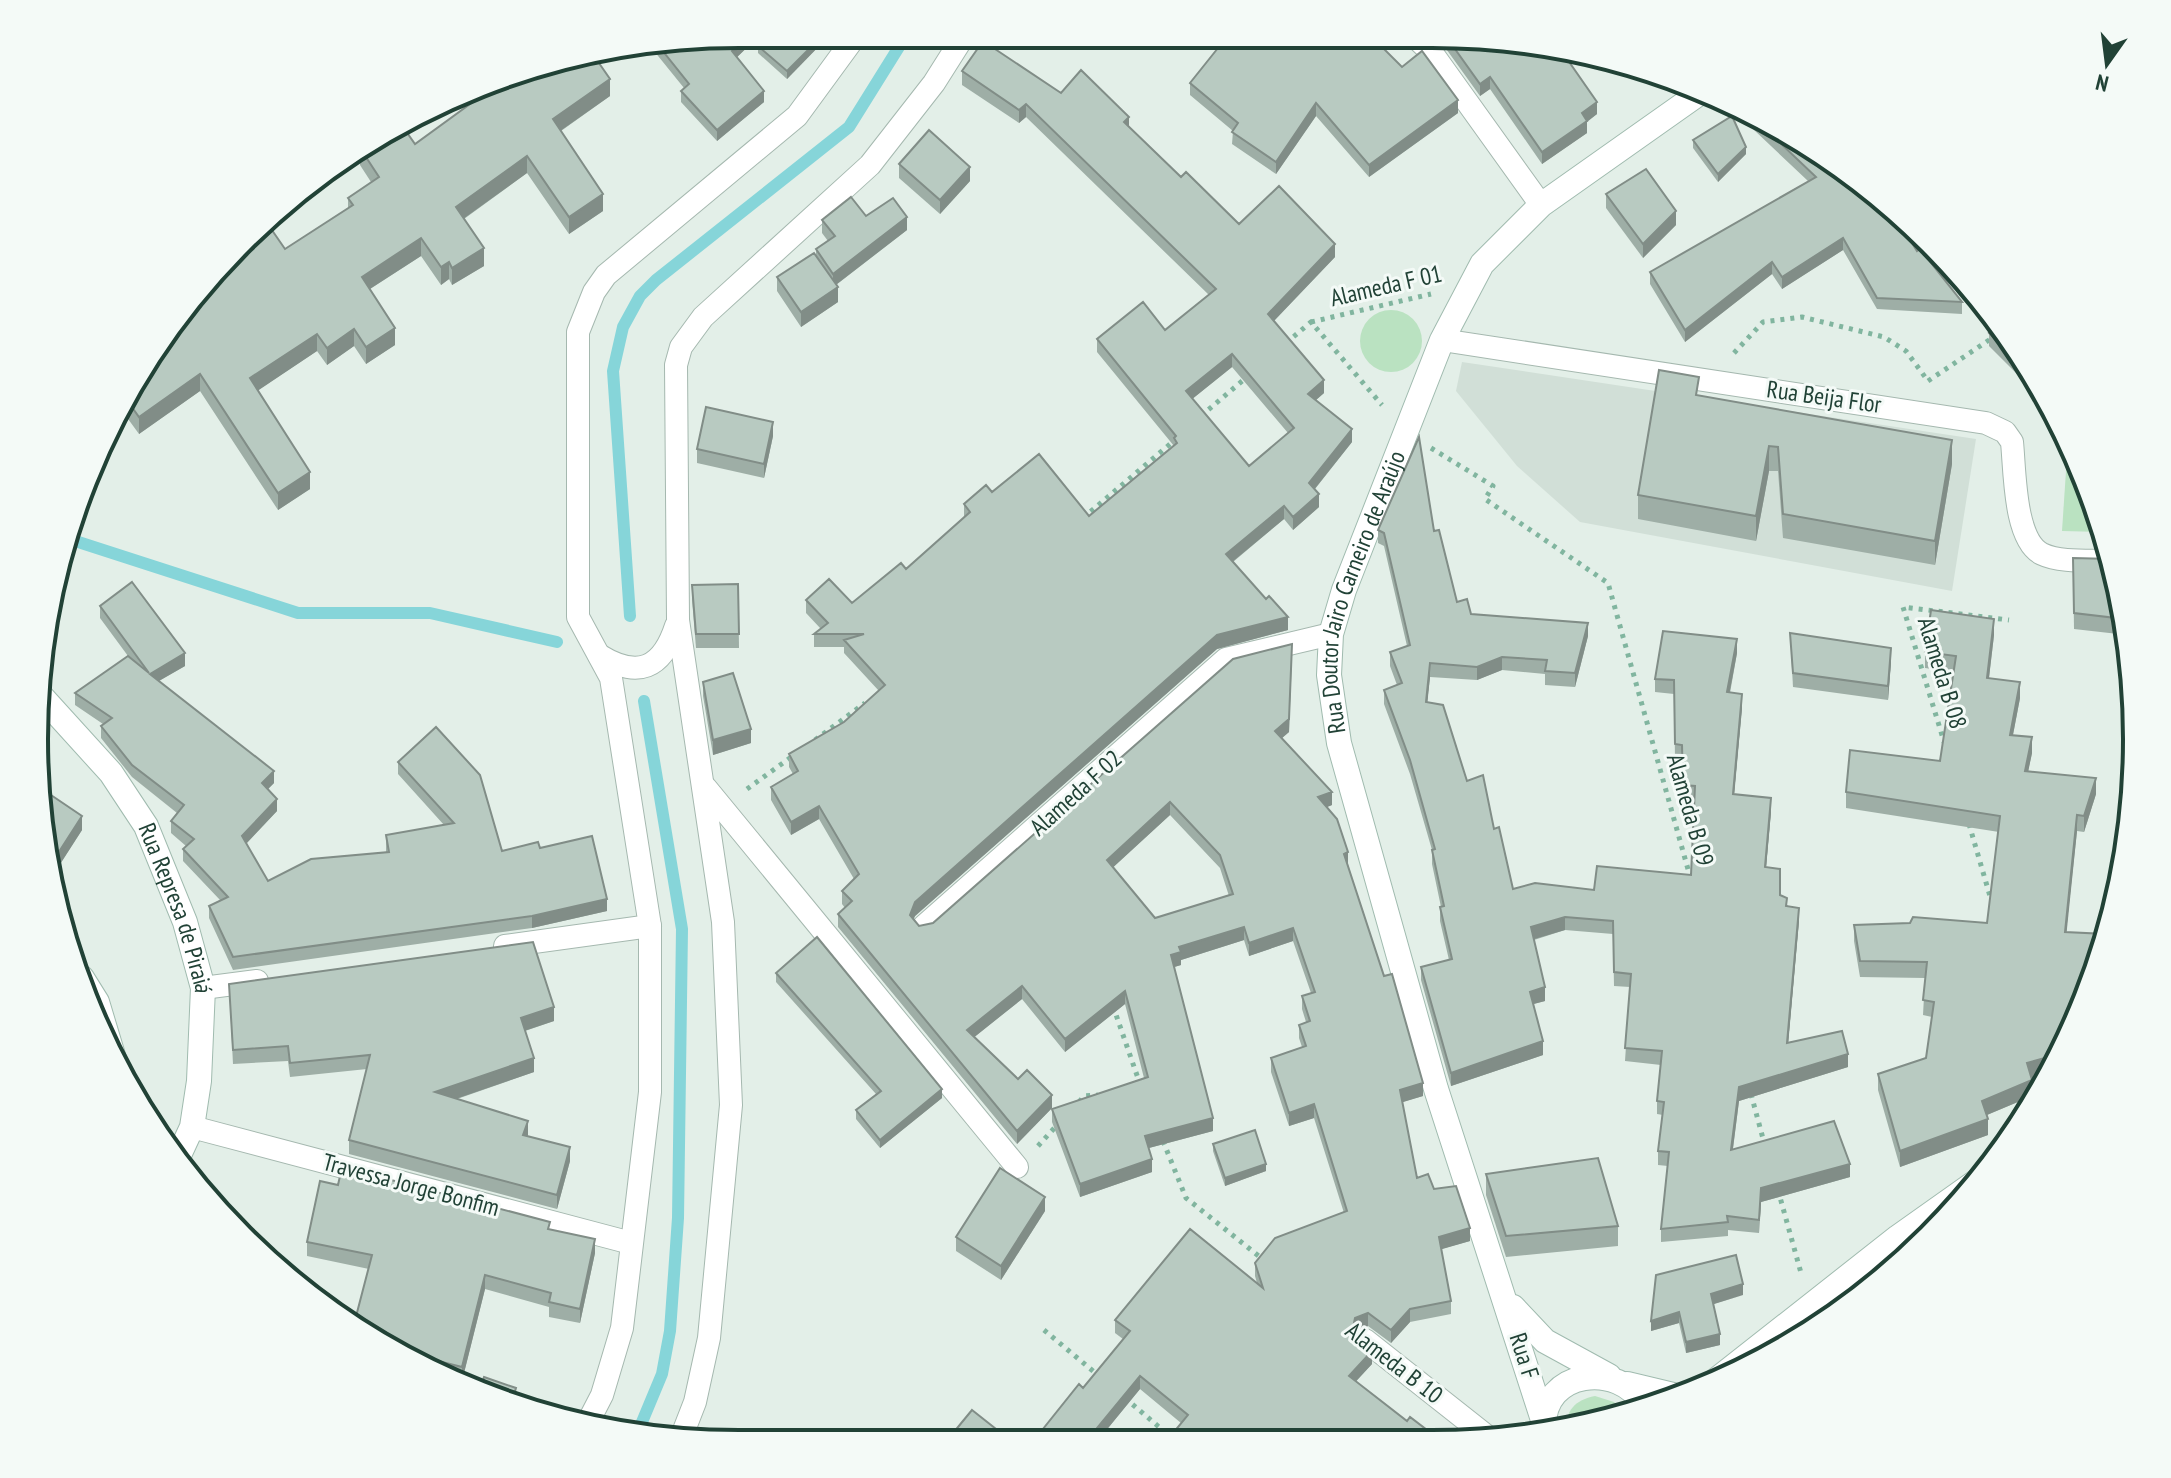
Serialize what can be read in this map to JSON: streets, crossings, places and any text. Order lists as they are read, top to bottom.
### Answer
{
  "streets": {
    "street": ["Rua Doutor Jairo Carneiro de Araújo", "Rua Represa de Piraiá", "Rua F"],
    "lane": [
      "Rua Beija Flor",
      "Alameda F 02",
      "Travessa Jorge Bonfim",
      "Alameda B 10"
    ],
    "path": ["Alameda F 01", "Alameda B 08", "Alameda B 09"]
  },
  "crossings": [
    ["Alameda F 01", "Rua Doutor Jairo Carneiro de Araújo"],
    ["Alameda F 01", "Alameda B 09"],
    ["Rua Beija Flor", "Rua Doutor Jairo Carneiro de Araújo"],
    ["Rua Doutor Jairo Carneiro de Araújo", "Alameda F 02"],
    ["Rua Doutor Jairo Carneiro de Araújo", "Alameda B 09"],
    ["Rua Doutor Jairo Carneiro de Araújo", "Rua F"],
    ["Rua Represa de Piraiá", "Travessa Jorge Bonfim"]
  ],
  "north": "bottom"
}
